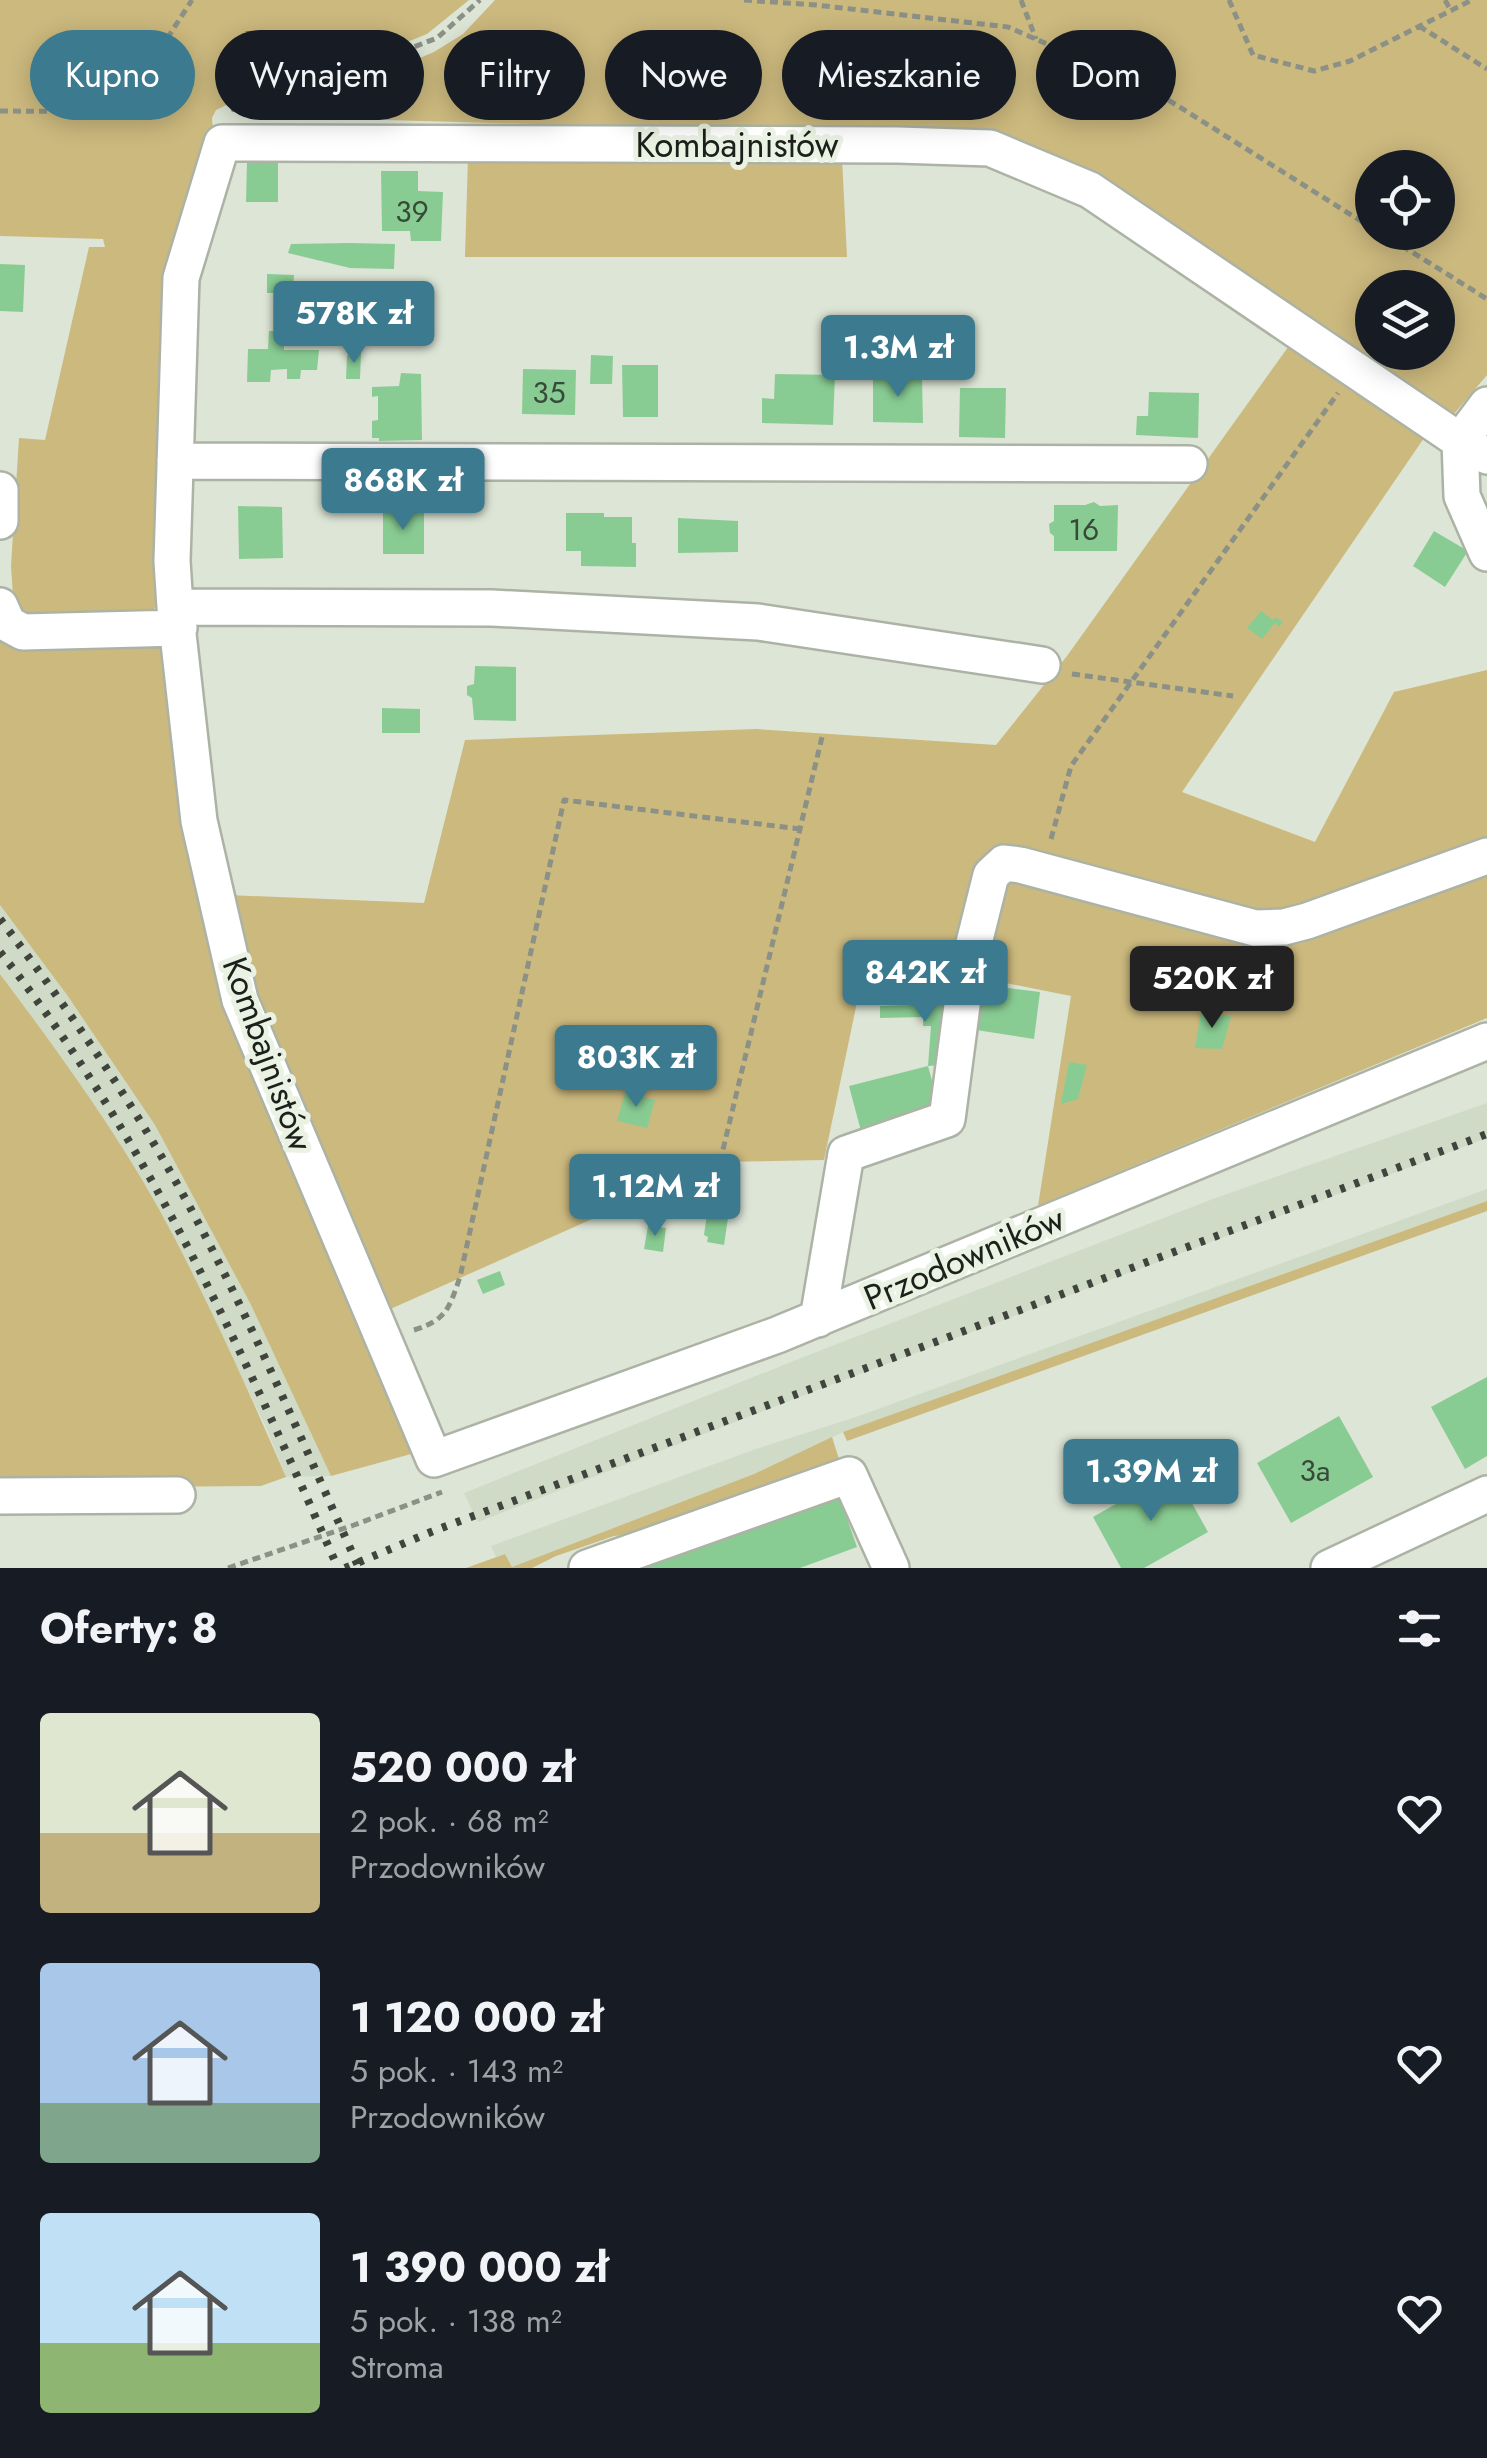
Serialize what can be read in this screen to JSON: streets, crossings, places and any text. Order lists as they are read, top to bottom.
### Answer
{
  "streets": {
    "street": ["Kombajnistów", "Przodowników"]
  },
  "crossings": [
    ["Kombajnistów", "Przodowników"]
  ],
  "house_numbers": [
    "39",
    "35",
    "16",
    "3a"
  ],
  "page": {
    "chip": [
      "Kupno",
      "Wynajem",
      "Filtry",
      "Nowe",
      "Mieszkanie",
      "Dom"
    ],
    "price": [
      "578K zł",
      "1.3M zł",
      "868K zł",
      "842K zł",
      "520K zł",
      "803K zł",
      "1.12M zł",
      "1.39M zł"
    ],
    "heading": "Oferty: 8",
    "list": [
      {
        "name": "520 000 zł",
        "note": "2 pok. · 68 m² · Przodowników"
      },
      {
        "name": "1 120 000 zł",
        "note": "5 pok. · 143 m² · Przodowników"
      },
      {
        "name": "1 390 000 zł",
        "note": "5 pok. · 138 m² · Stroma"
      }
    ]
  }
}
